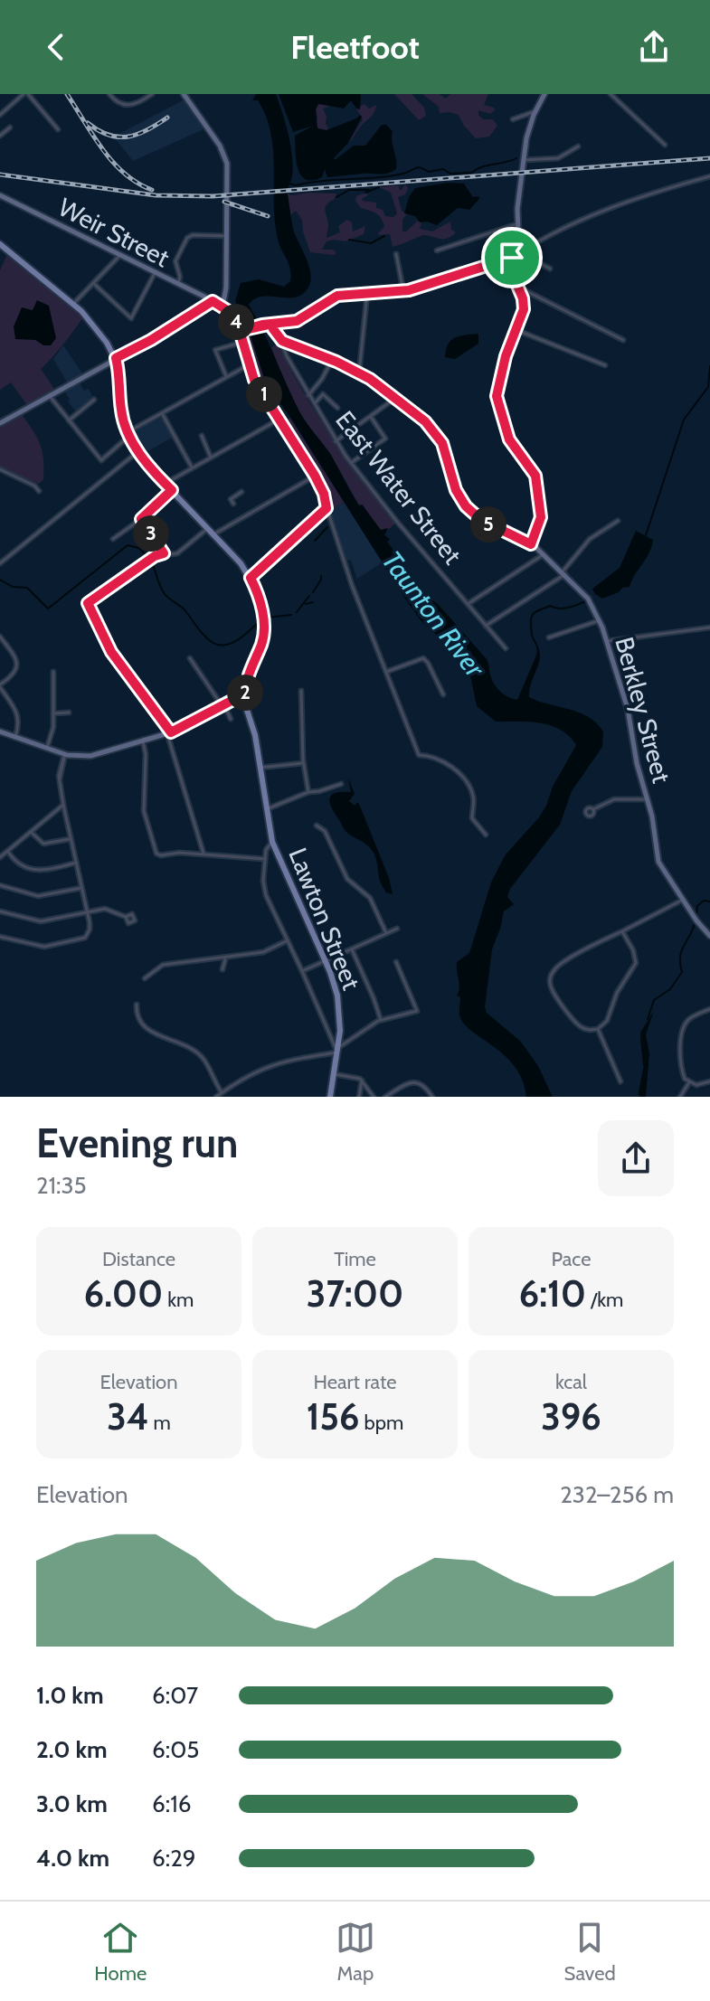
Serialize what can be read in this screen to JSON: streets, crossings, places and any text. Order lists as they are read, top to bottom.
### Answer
{
  "streets": {
    "main road": [
      "Weir Street",
      "East Water Street",
      "Berkley Street",
      "Lawton Street"
    ]
  },
  "crossings": [
    ["East Water Street", "Berkley Street"]
  ],
  "water": ["Taunton River"],
  "page": {
    "header": "Fleetfoot",
    "pins": [
      "4",
      "1",
      "5",
      "3",
      "2"
    ],
    "heading": ["Evening run", "21:35"],
    "stats": [
      ["Distance", "6.00 km"],
      ["Time", "37:00"],
      ["Pace", "6:10 /km"],
      ["Elevation", "34 m"],
      ["Heart rate", "156 bpm"],
      ["kcal", "396"]
    ],
    "chart": ["Elevation", "232–256 m"],
    "list": [
      {
        "name": "1.0 km",
        "note": "6:07"
      },
      {
        "name": "2.0 km",
        "note": "6:05"
      },
      {
        "name": "3.0 km",
        "note": "6:16"
      },
      {
        "name": "4.0 km",
        "note": "6:29"
      }
    ],
    "tabs": ["Home", "Map", "Saved"]
  }
}
